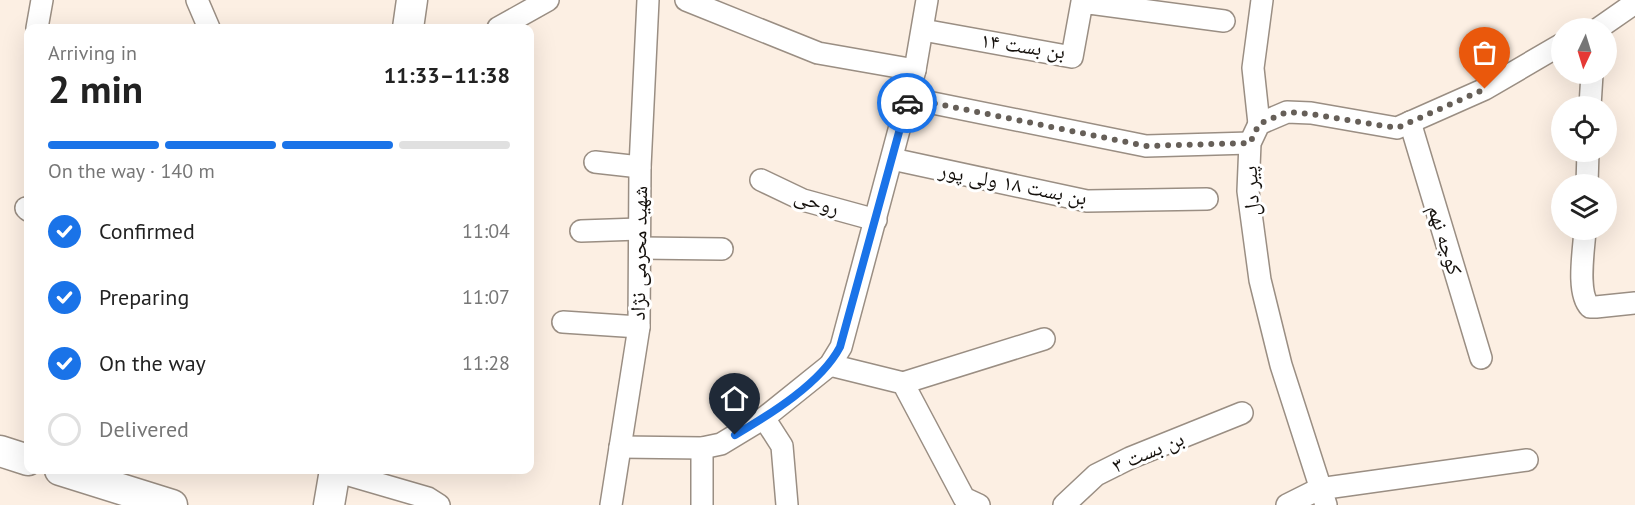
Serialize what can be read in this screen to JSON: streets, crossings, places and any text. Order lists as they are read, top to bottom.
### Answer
{
  "streets": {
    "street": [
      "بن بست ۱۴",
      "بن بست ۱۸ ولی پور",
      "پیر دل",
      "روحی",
      "کوچه نهم",
      "شهید محرمی نژاد",
      "بن بست ۳"
    ]
  },
  "north": "bottom",
  "page": {
    "heading": ["2 min", "Arriving in", "11:33–11:38"],
    "bar": "On the way · 140 m",
    "list": [
      ["Confirmed", "11:04"],
      ["Preparing", "11:07"],
      ["On the way", "11:28"],
      "Delivered"
    ]
  }
}
